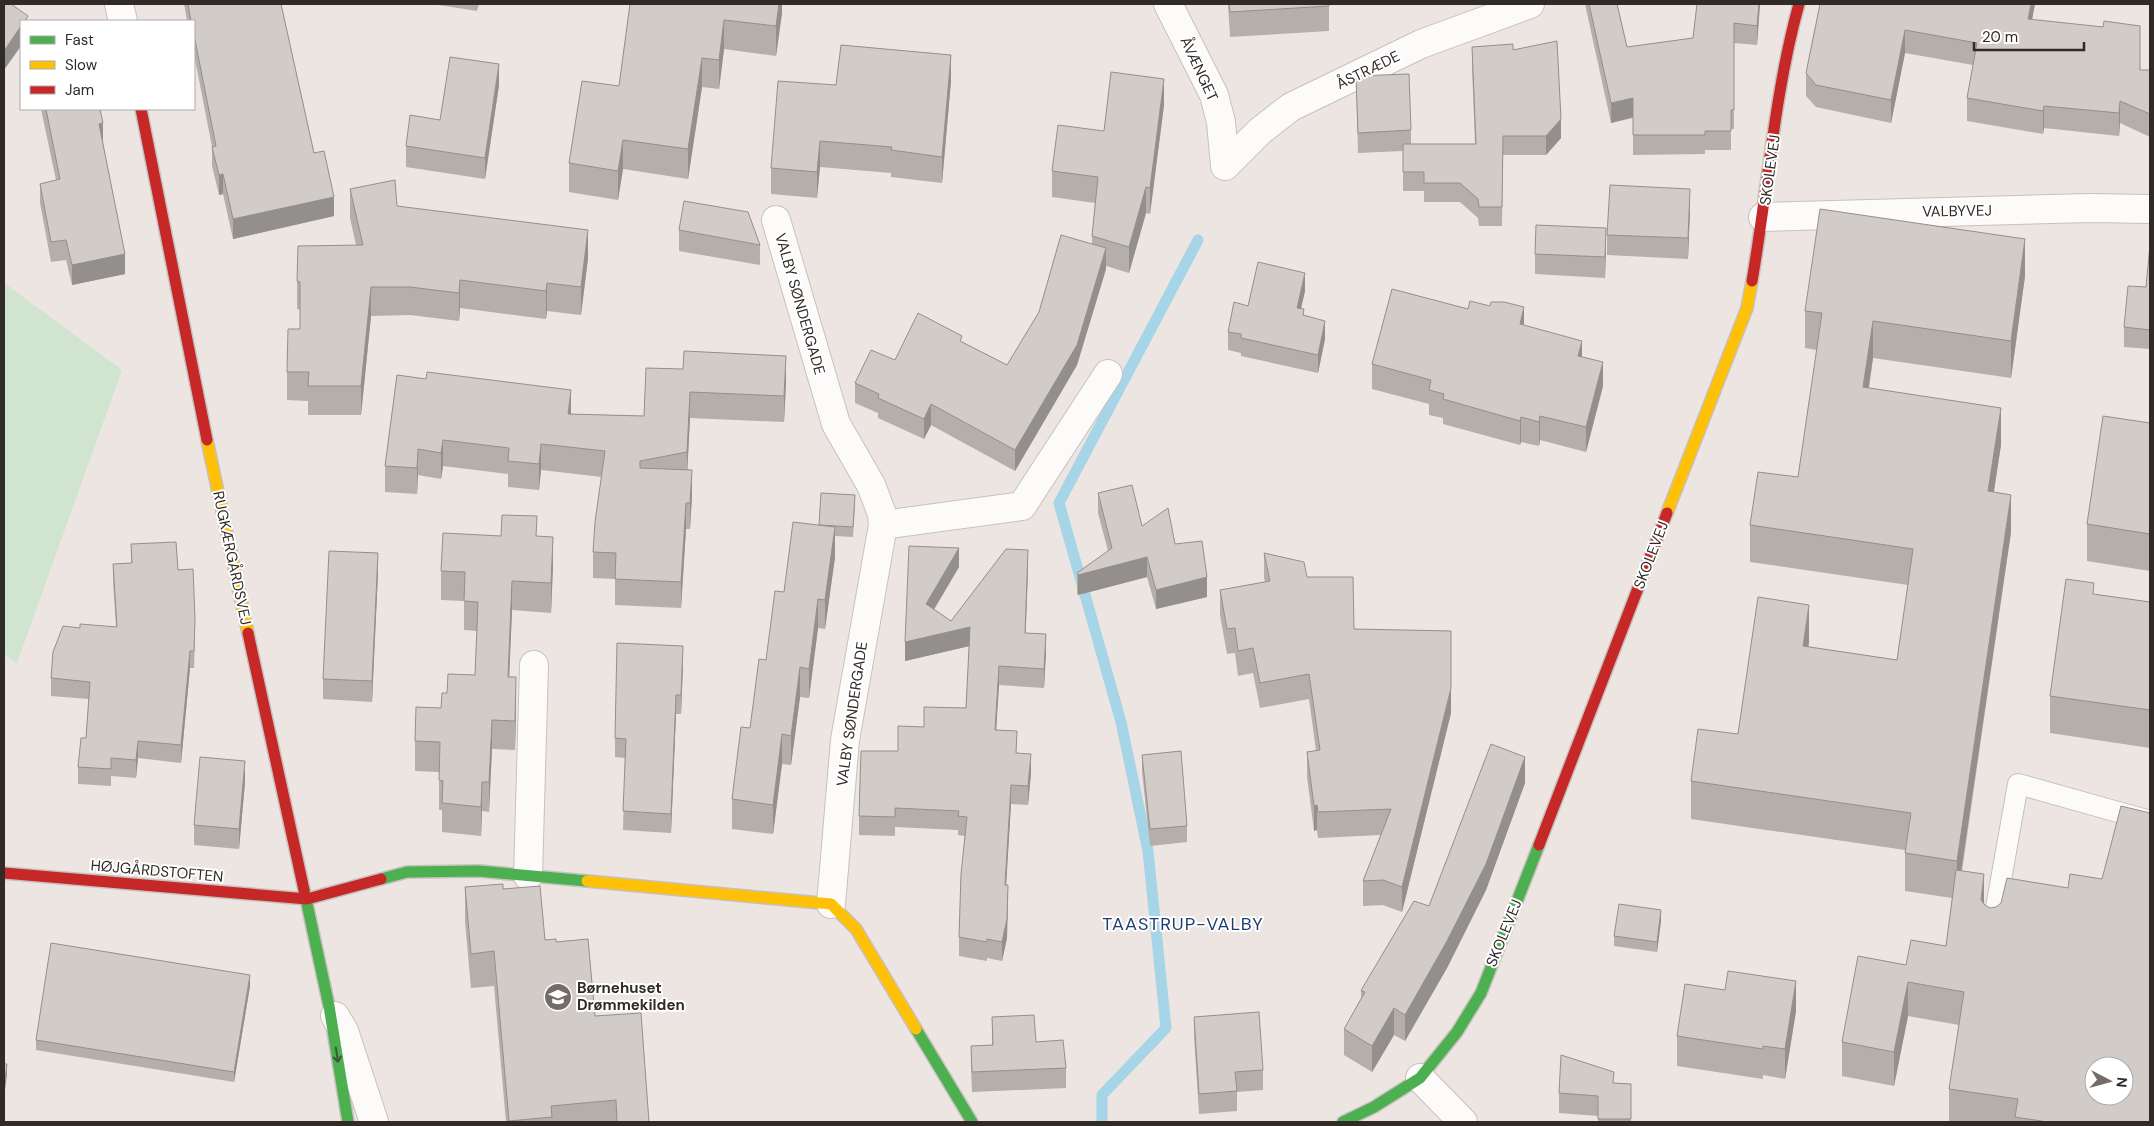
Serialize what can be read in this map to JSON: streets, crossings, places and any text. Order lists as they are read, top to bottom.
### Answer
{
  "streets": {
    "street": [
      "ÅVÆNGET",
      "ÅSTRÆDE",
      "SKOLEVEJ",
      "VALBYVEJ",
      "VALBY SØNDERGADE",
      "RUGKÆRGÅRDSVEJ",
      "HØJGÅRDSTOFTEN"
    ]
  },
  "crossings": [
    ["ÅVÆNGET", "ÅSTRÆDE"],
    ["SKOLEVEJ", "VALBYVEJ"],
    ["RUGKÆRGÅRDSVEJ", "HØJGÅRDSTOFTEN"]
  ],
  "districts": ["TAASTRUP-VALBY"],
  "places": {
    "school or university": ["Børnehuset Drømmekilden"]
  },
  "legend": ["Fast", "Slow", "Jam"],
  "scale_bar": "20 m",
  "north": "right"
}
